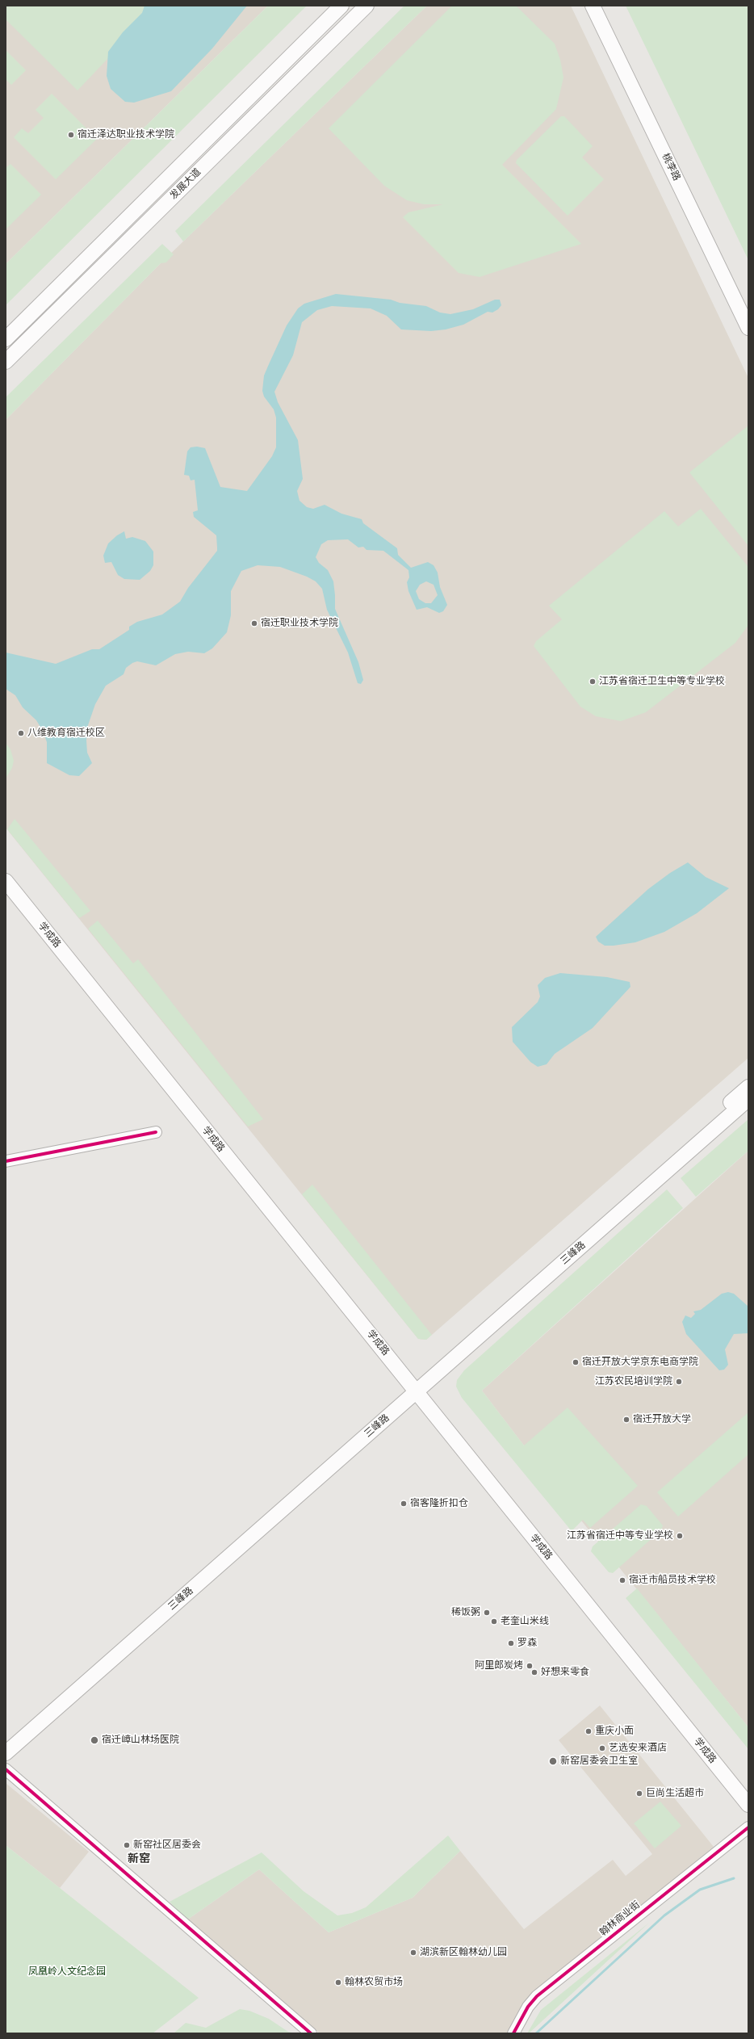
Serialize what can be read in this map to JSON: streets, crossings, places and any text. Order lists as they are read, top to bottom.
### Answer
{
  "streets": {
    "main road": [
      "桃李路",
      "发展大道",
      "学成路",
      "三峰路"
    ],
    "street": ["翰林商业街"]
  },
  "crossings": [
    ["学成路", "三峰路"]
  ],
  "districts": ["新窑"],
  "parks": ["凤凰岭人文纪念园"],
  "places": [
    "宿迁泽达职业技术学院",
    "宿迁职业技术学院",
    "江苏省宿迁卫生中等专业学校",
    "八维教育宿迁校区",
    "宿迁开放大学京东电商学院",
    "江苏农民培训学院",
    "宿迁开放大学",
    "宿客隆折扣仓",
    "江苏省宿迁中等专业学校",
    "宿迁市船员技术学校",
    "稀饭粥",
    "老奎山米线",
    "罗森",
    "阿里郎炭烤",
    "好想来零食",
    "重庆小面",
    "宿迁嶂山林场医院",
    "艺选安来酒店",
    "新窑居委会卫生室",
    "巨尚生活超市",
    "新窑社区居委会",
    "湖滨新区翰林幼儿园",
    "翰林农贸市场"
  ]
}
